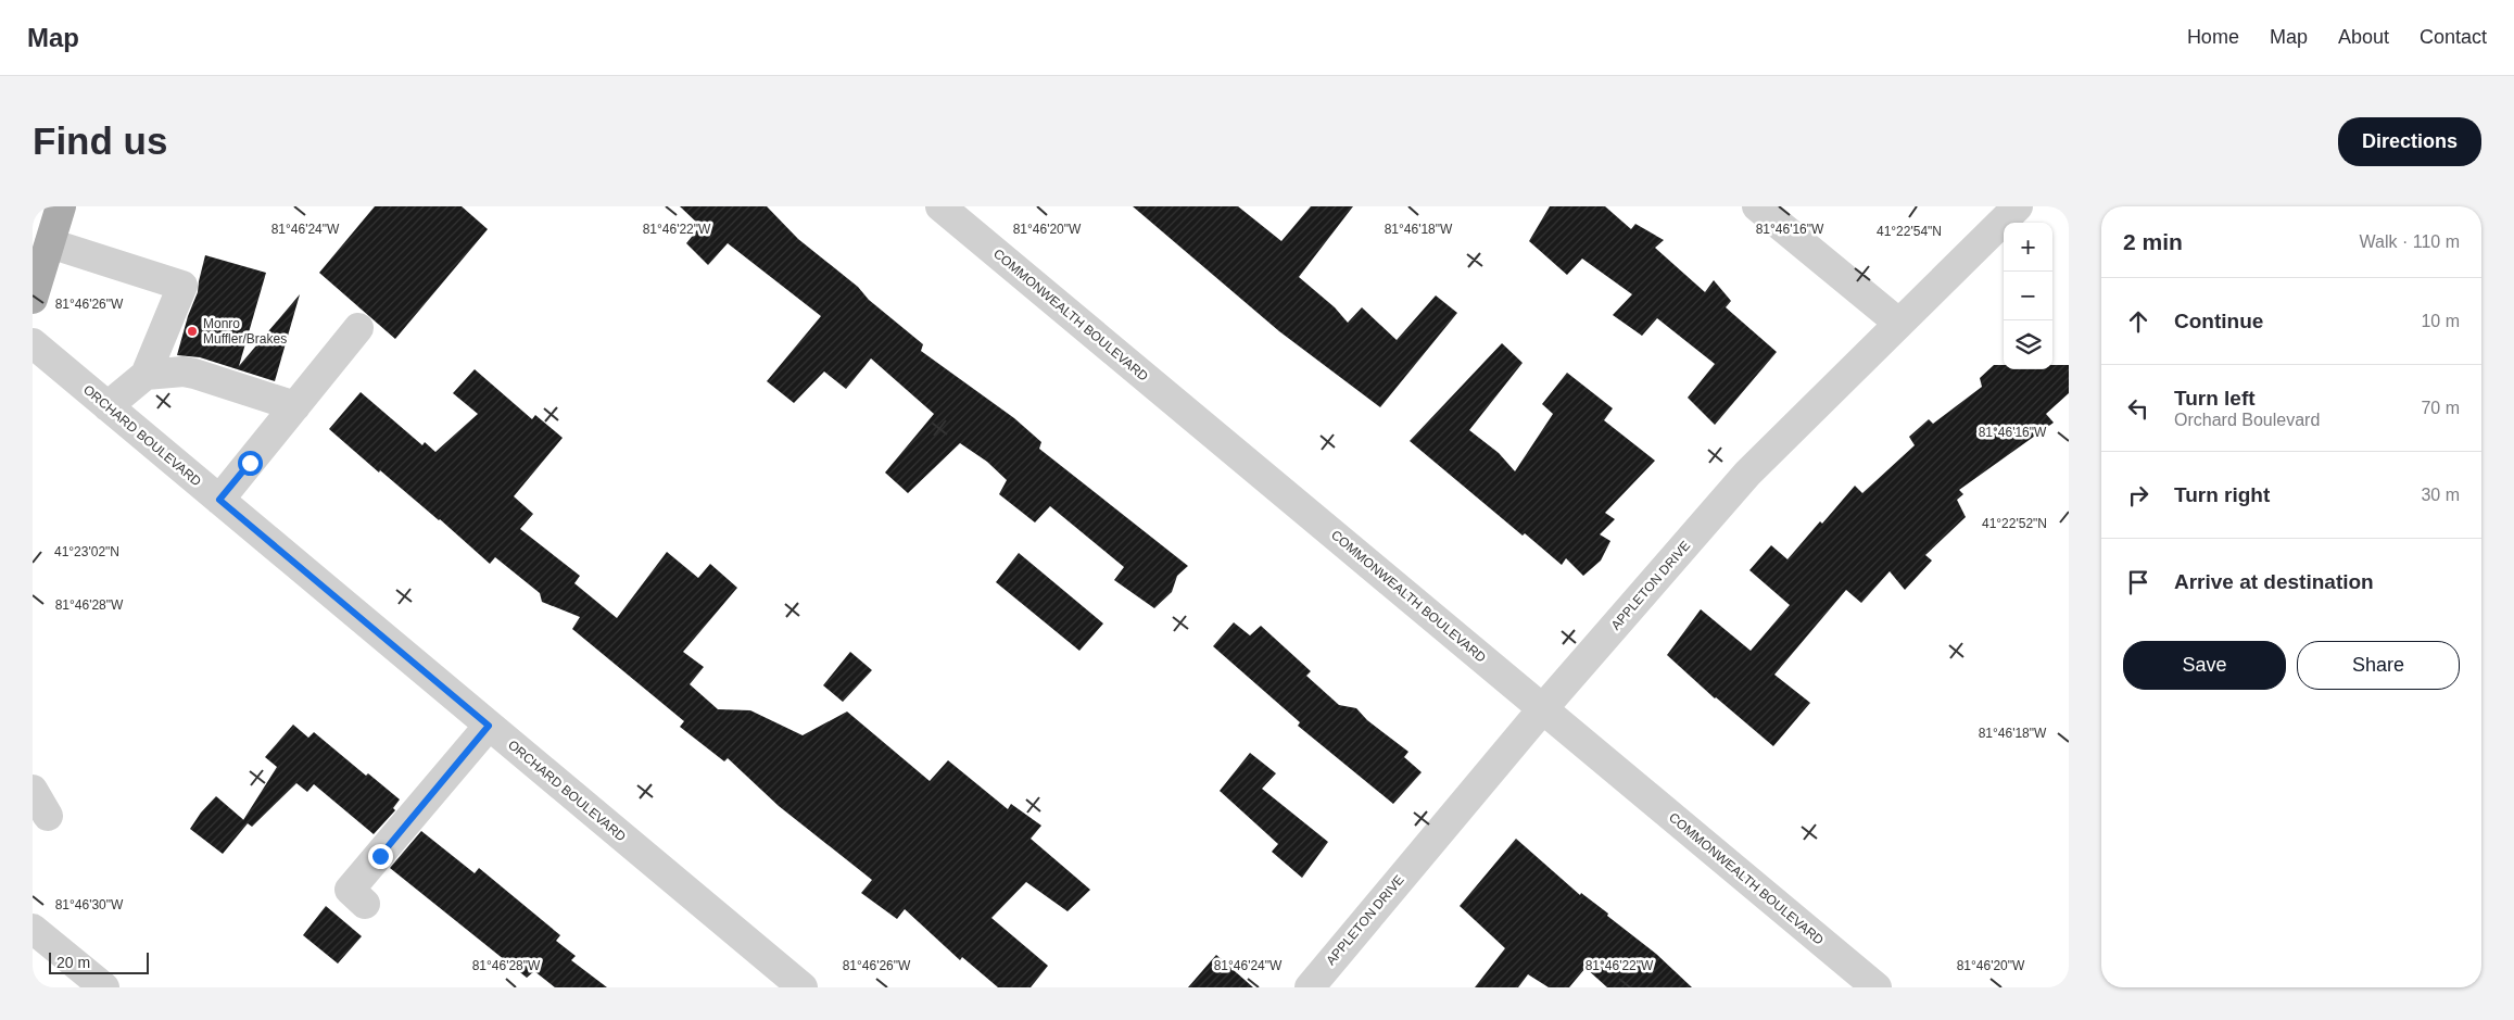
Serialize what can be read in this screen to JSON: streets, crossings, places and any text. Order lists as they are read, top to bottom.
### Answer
{
  "streets": {
    "street": ["COMMONWEALTH BOULEVARD", "ORCHARD BOULEVARD", "APPLETON DRIVE"]
  },
  "crossings": [
    ["COMMONWEALTH BOULEVARD", "APPLETON DRIVE"]
  ],
  "places": ["Monro Muffler/Brakes"],
  "scale_bar": "20 m",
  "page": {
    "header": "Map",
    "nav": [
      "Home",
      "Map",
      "About",
      "Contact"
    ],
    "buttons": [
      "Directions",
      ["Save", "Share"]
    ],
    "title": "Find us",
    "heading": ["2 min", "Walk · 110 m"],
    "map_buttons": ["+", "−"],
    "list": [
      ["Continue", "10 m"],
      ["Turn left", "Orchard Boulevard", "70 m"],
      ["Turn right", "30 m"],
      "Arrive at destination"
    ],
    "scale": "20 m"
  },
  "coordinates": [
    "81°46'24\"W",
    "81°46'22\"W",
    "81°46'20\"W",
    "81°46'18\"W",
    "81°46'16\"W",
    "41°22'54\"N",
    "81°46'26\"W",
    "41°22'52\"N",
    "41°23'02\"N",
    "81°46'28\"W",
    "81°46'30\"W"
  ]
}
